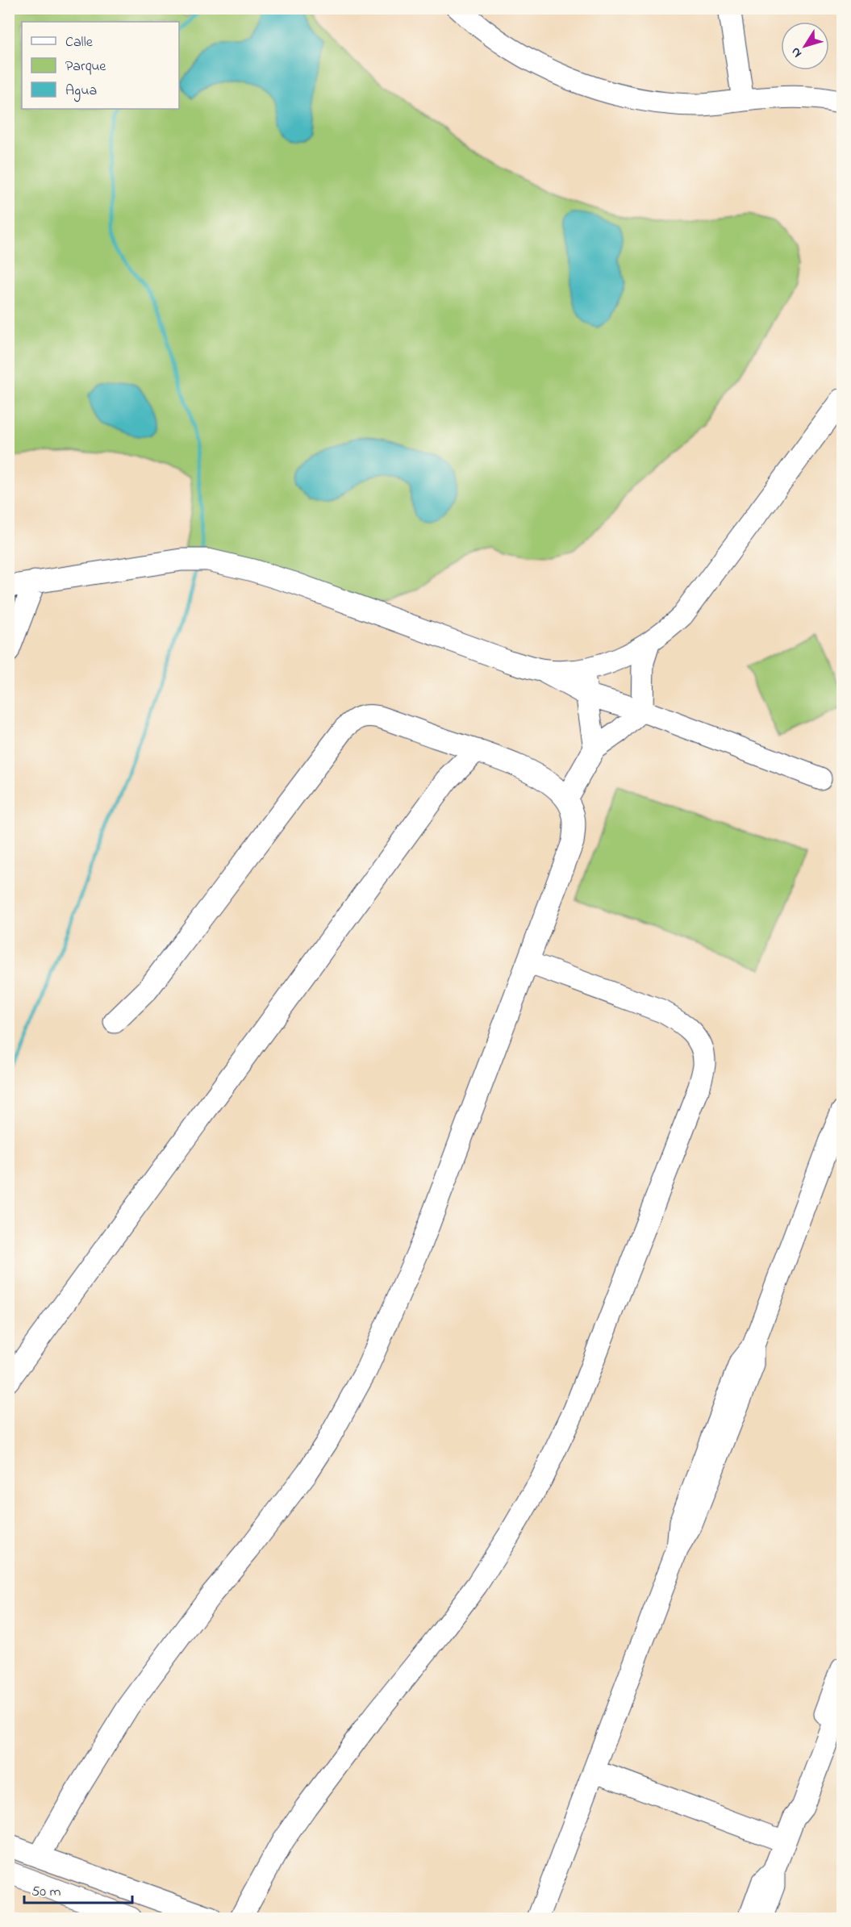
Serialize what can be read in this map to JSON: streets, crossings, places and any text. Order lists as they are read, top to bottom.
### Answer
{
  "legend": ["Calle", "Parque", "Agua"],
  "scale_bar": "50 m",
  "north": "bottom left"
}
